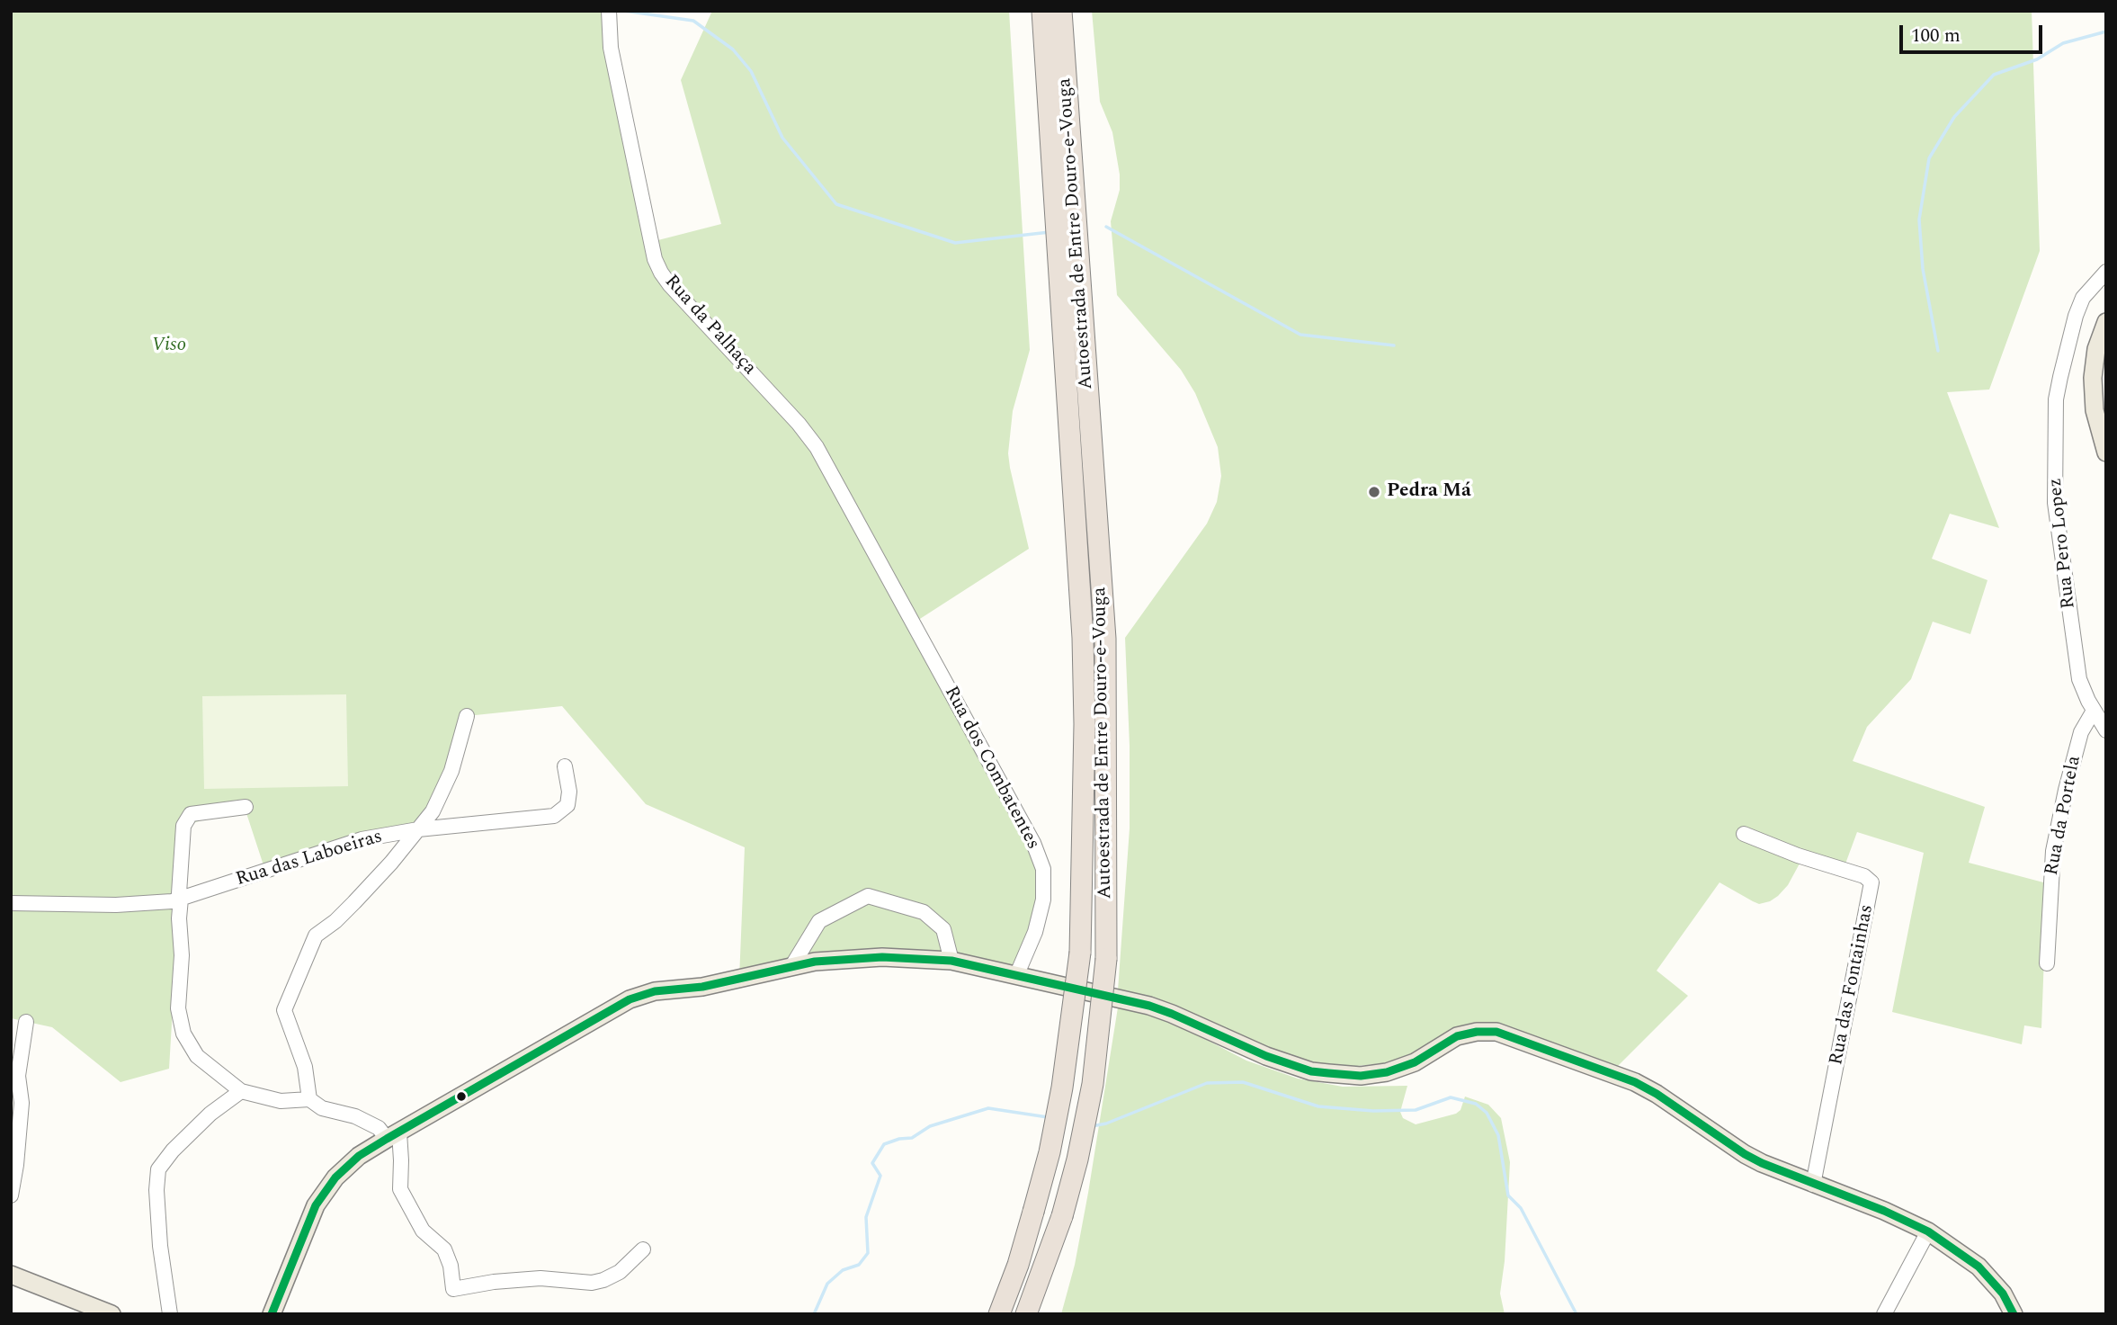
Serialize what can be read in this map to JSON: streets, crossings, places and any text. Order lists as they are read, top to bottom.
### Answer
{
  "streets": {
    "highway": ["Autoestrada de Entre Douro-e-Vouga"],
    "street": [
      "Rua da Palhaça",
      "Rua Pero Lopez",
      "Rua dos Combatentes",
      "Rua da Portela",
      "Rua das Laboeiras",
      "Rua das Fontainhas"
    ]
  },
  "crossings": [
    ["Rua da Palhaça", "Rua dos Combatentes"],
    ["Rua Pero Lopez", "Rua da Portela"]
  ],
  "parks": ["Viso"],
  "places": ["Pedra Má"],
  "scale_bar": "100 m"
}
